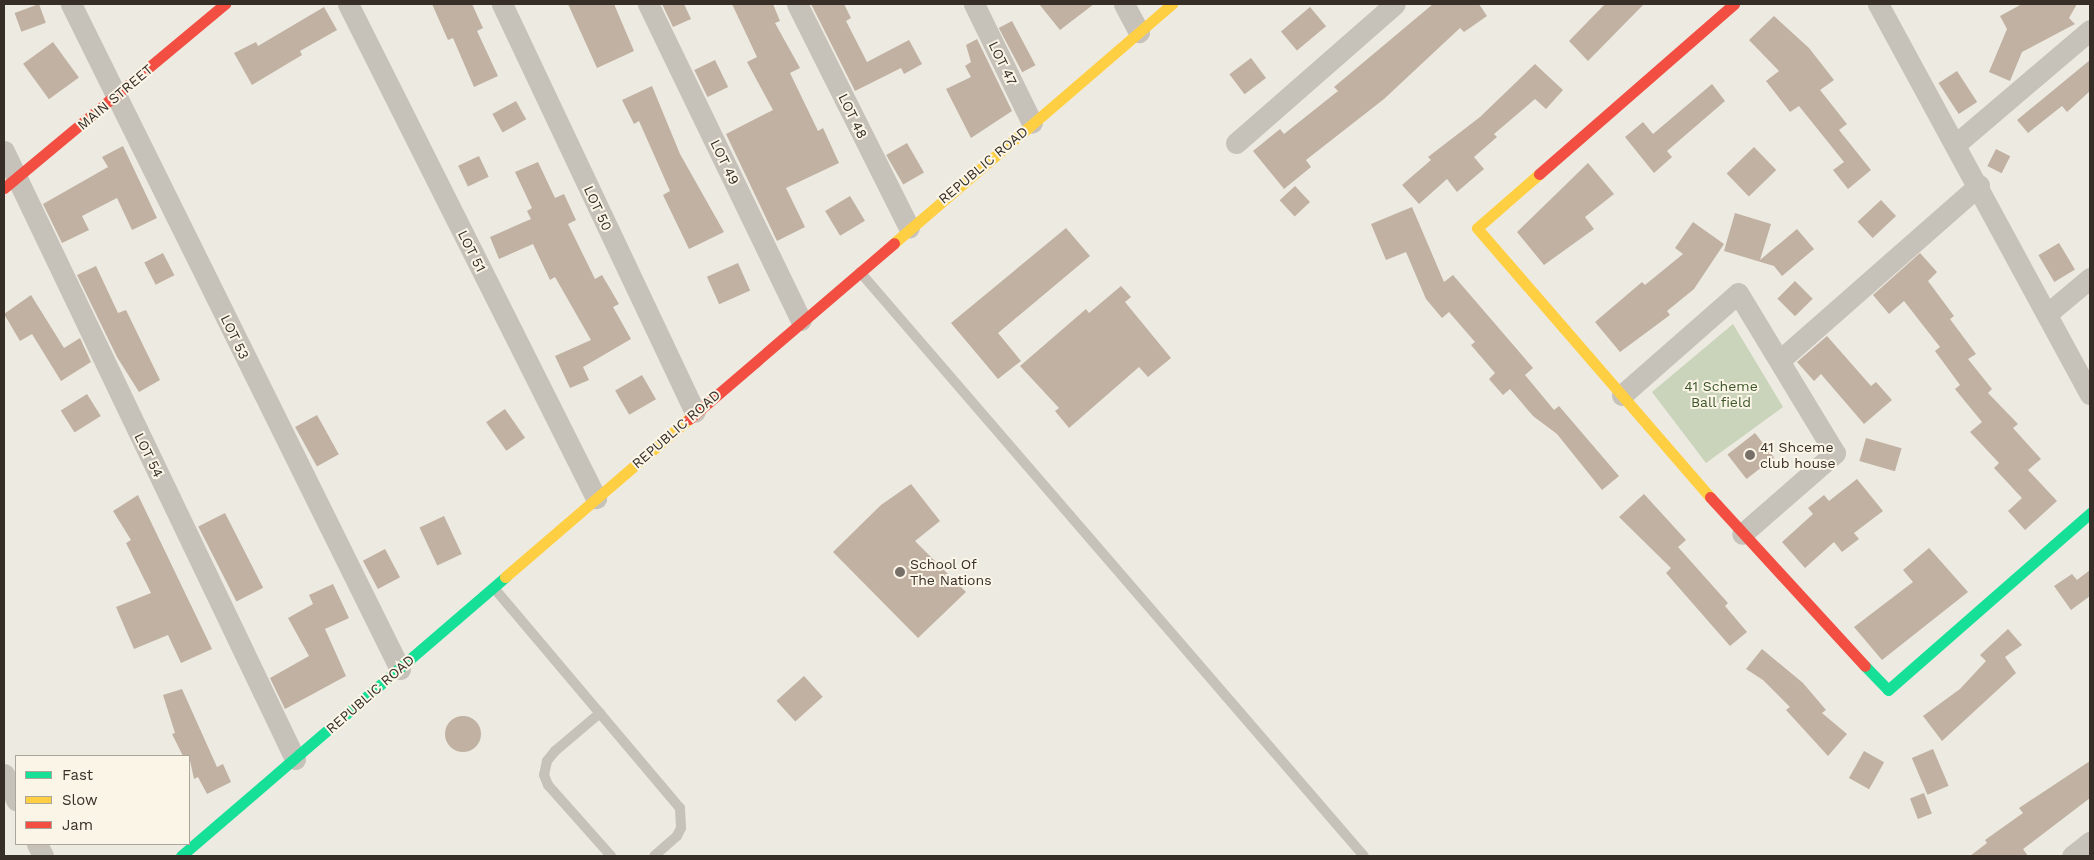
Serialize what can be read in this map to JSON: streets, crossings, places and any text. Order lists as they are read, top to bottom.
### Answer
{
  "streets": {
    "street": [
      "LOT 47",
      "MAIN STREET",
      "LOT 48",
      "LOT 49",
      "REPUBLIC ROAD",
      "LOT 50",
      "LOT 51",
      "LOT 53",
      "LOT 54"
    ]
  },
  "crossings": [
    ["LOT 47", "REPUBLIC ROAD"],
    ["MAIN STREET", "LOT 53"],
    ["MAIN STREET", "LOT 54"],
    ["LOT 48", "REPUBLIC ROAD"],
    ["LOT 49", "REPUBLIC ROAD"],
    ["REPUBLIC ROAD", "LOT 50"],
    ["REPUBLIC ROAD", "LOT 51"],
    ["REPUBLIC ROAD", "LOT 53"],
    ["REPUBLIC ROAD", "LOT 54"]
  ],
  "parks": ["41 Scheme Ball field"],
  "places": ["41 Shceme club house", "School Of The Nations"],
  "legend": ["Fast", "Slow", "Jam"]
}
